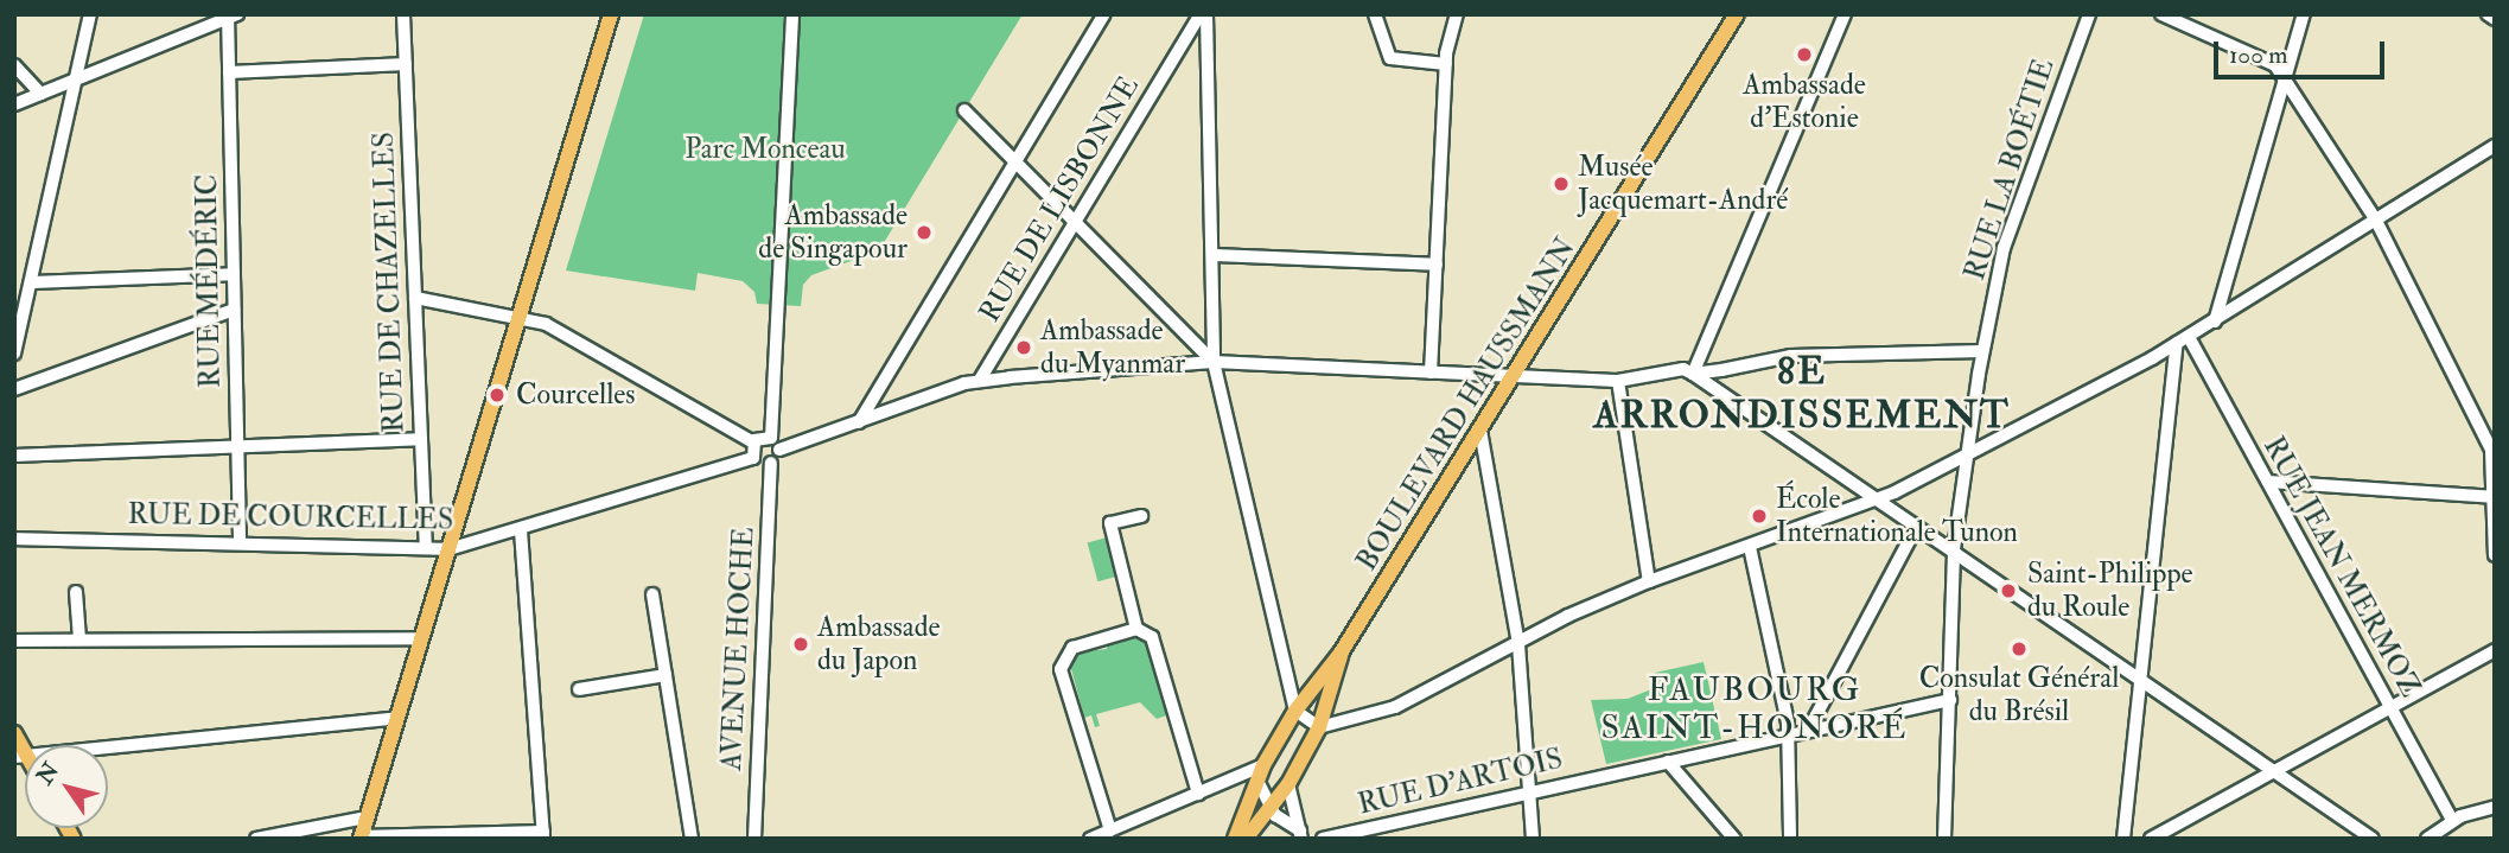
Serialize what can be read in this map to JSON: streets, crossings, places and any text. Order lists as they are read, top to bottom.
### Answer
{
  "streets": {
    "main road": ["BOULEVARD HAUSSMANN"],
    "street": [
      "RUE LA BOÉTIE",
      "RUE DE LISBONNE",
      "RUE MÉDÉRIC",
      "RUE DE CHAZELLES",
      "RUE DE COURCELLES",
      "RUE JEAN MERMOZ",
      "AVENUE HOCHE",
      "RUE D'ARTOIS"
    ]
  },
  "crossings": [
    ["RUE LA BOÉTIE", "RUE D'ARTOIS"],
    ["RUE MÉDÉRIC", "RUE DE COURCELLES"],
    ["RUE DE CHAZELLES", "RUE DE COURCELLES"]
  ],
  "districts": ["8E ARRONDISSEMENT", "FAUBOURG SAINT-HONORÉ"],
  "parks": ["Parc Monceau"],
  "places": [
    "Ambassade d'Estonie",
    "Musée Jacquemart-André",
    "Ambassade de Singapour",
    "Ambassade du Myanmar",
    "Courcelles",
    "École Internationale Tunon",
    "Saint-Philippe du Roule",
    "Ambassade du Japon",
    "Consulat Général du Brésil"
  ],
  "scale_bar": "100 m",
  "north": "top left"
}
